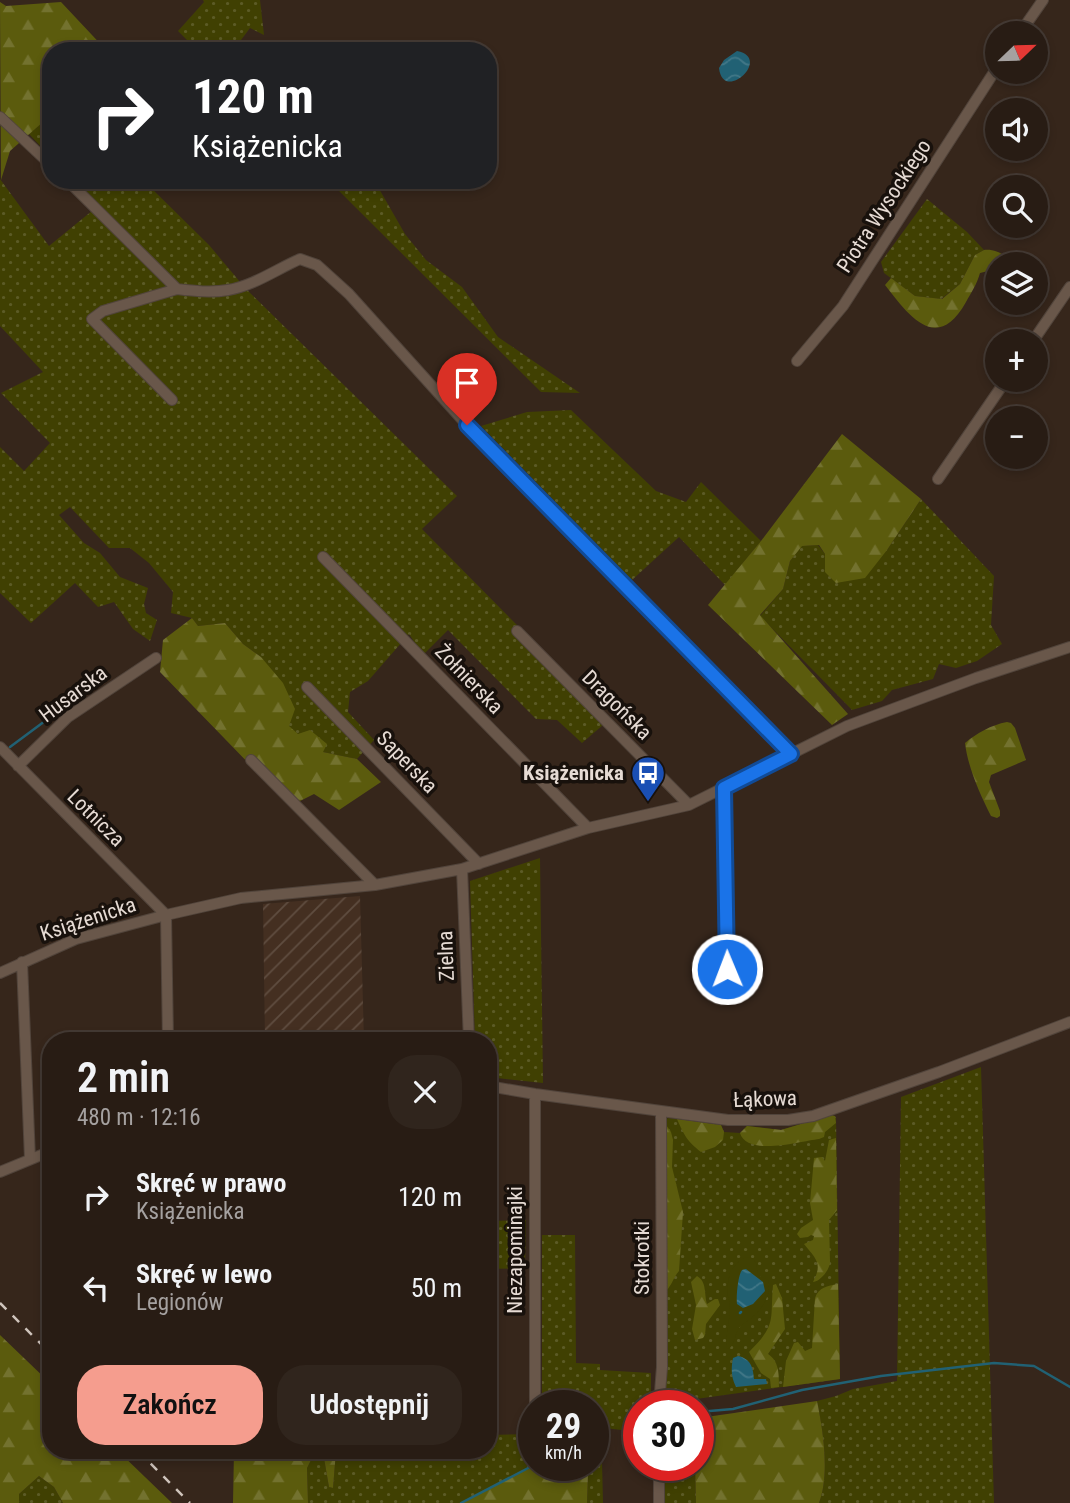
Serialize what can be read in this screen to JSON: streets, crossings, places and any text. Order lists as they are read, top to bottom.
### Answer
{
  "streets": {
    "street": [
      "Piotra Wysockiego",
      "Żołnierska",
      "Husarska",
      "Dragońska",
      "Saperska",
      "Lotnicza",
      "Książenicka",
      "Zielna",
      "Łąkowa",
      "Niezapominajki",
      "Stokrotki"
    ]
  },
  "crossings": [
    ["Żołnierska", "Książenicka"],
    ["Husarska", "Lotnicza"],
    ["Dragońska", "Książenicka"],
    ["Saperska", "Książenicka"],
    ["Lotnicza", "Książenicka"],
    ["Książenicka", "Zielna"],
    ["Łąkowa", "Niezapominajki"],
    ["Łąkowa", "Stokrotki"]
  ],
  "places": {
    "bus stop": ["Książenicka"]
  },
  "north": "top right",
  "page": {
    "map_buttons": ["+", "−"],
    "turn": ["120 m", "Książenicka"],
    "heading": ["2 min", "480 m · 12:16"],
    "list": [
      {
        "name": "Skręć w prawo",
        "note": "Książenicka",
        "value": "120 m"
      },
      {
        "name": "Skręć w lewo",
        "note": "Legionów",
        "value": "50 m"
      }
    ],
    "buttons": ["Zakończ", "Udostępnij"],
    "speed": "29 km/h",
    "limit": "30"
  }
}
